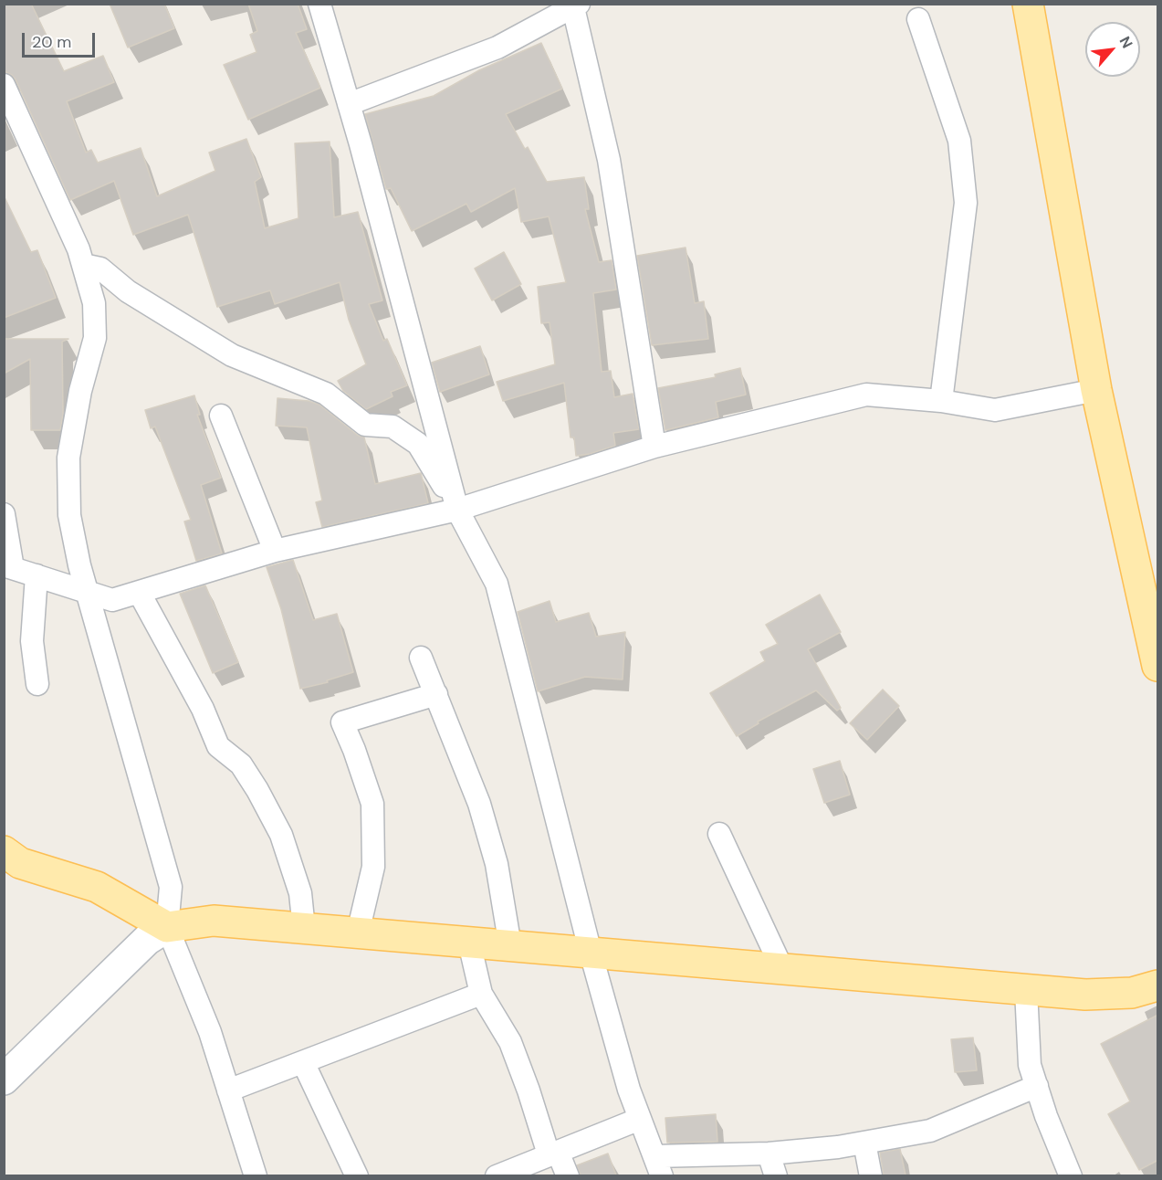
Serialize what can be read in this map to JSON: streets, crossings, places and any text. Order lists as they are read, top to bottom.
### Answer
{
  "scale_bar": "20 m",
  "north": "top right"
}
